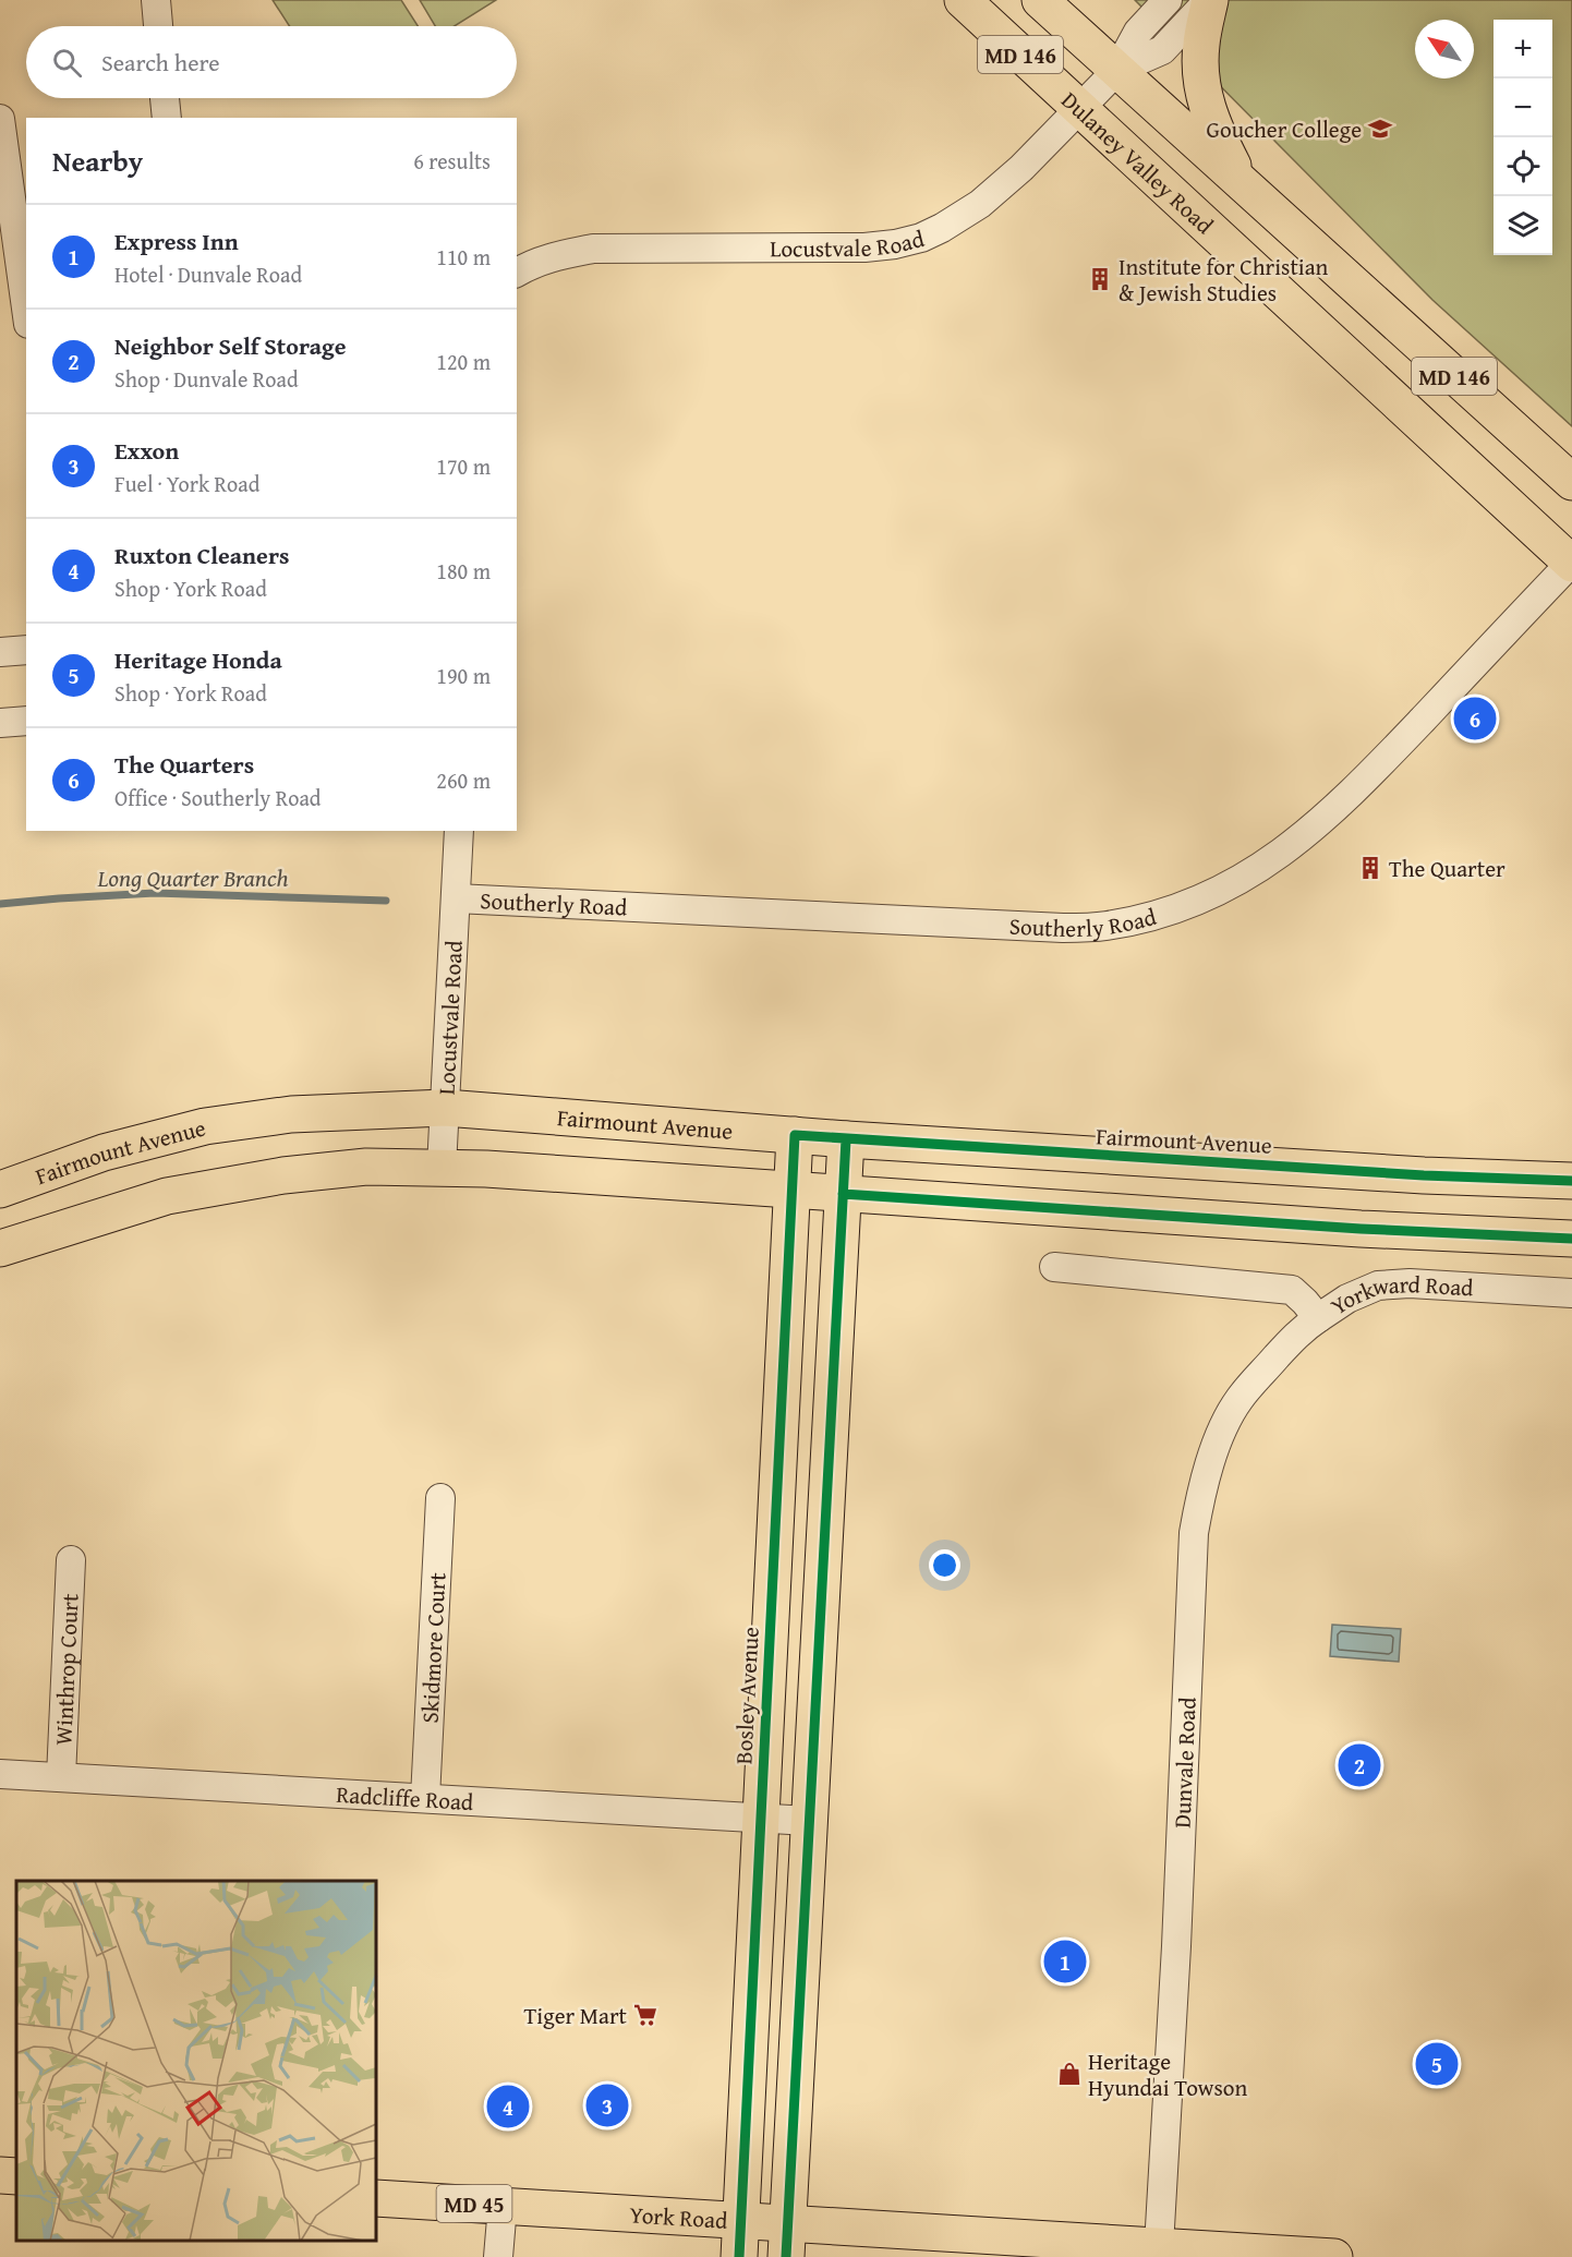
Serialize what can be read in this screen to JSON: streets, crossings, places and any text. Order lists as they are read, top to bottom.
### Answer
{
  "streets": {
    "main road": [
      "MD 146",
      "Dulaney Valley Road",
      "Fairmount Avenue",
      "Bosley Avenue",
      "MD 45",
      "York Road"
    ],
    "street": [
      "Locustvale Road",
      "Southerly Road",
      "Yorkward Road",
      "Skidmore Court",
      "Winthrop Court",
      "Dunvale Road",
      "Radcliffe Road"
    ]
  },
  "crossings": [
    ["MD 146", "Locustvale Road"],
    ["Dulaney Valley Road", "Locustvale Road"],
    ["Dulaney Valley Road", "Southerly Road"],
    ["Locustvale Road", "Southerly Road"],
    ["Locustvale Road", "Fairmount Avenue"],
    ["Fairmount Avenue", "Bosley Avenue"],
    ["Yorkward Road", "Dunvale Road"],
    ["Skidmore Court", "Radcliffe Road"],
    ["Winthrop Court", "Radcliffe Road"],
    ["Bosley Avenue", "Radcliffe Road"],
    ["Bosley Avenue", "York Road"],
    ["Dunvale Road", "York Road"]
  ],
  "water": ["Long Quarter Branch"],
  "places": {
    "school or university": ["Goucher College"],
    "building": ["Institute for Christian & Jewish Studies", "The Quarter"],
    "supermarket": ["Tiger Mart"],
    "shop": ["Heritage Hyundai Towson"]
  },
  "north": "top left",
  "page": {
    "map_buttons": ["+", "−"],
    "search": "Search here",
    "heading": ["Nearby", "6 results"],
    "list": [
      {
        "mark": "1",
        "name": "Express Inn",
        "note": "Hotel · Dunvale Road",
        "value": "110 m"
      },
      {
        "mark": "2",
        "name": "Neighbor Self Storage",
        "note": "Shop · Dunvale Road",
        "value": "120 m"
      },
      {
        "mark": "3",
        "name": "Exxon",
        "note": "Fuel · York Road",
        "value": "170 m"
      },
      {
        "mark": "4",
        "name": "Ruxton Cleaners",
        "note": "Shop · York Road",
        "value": "180 m"
      },
      {
        "mark": "5",
        "name": "Heritage Honda",
        "note": "Shop · York Road",
        "value": "190 m"
      },
      {
        "mark": "6",
        "name": "The Quarters",
        "note": "Office · Southerly Road",
        "value": "260 m"
      }
    ],
    "pins": [
      "6",
      "2",
      "1",
      "5",
      "3",
      "4"
    ]
  }
}
